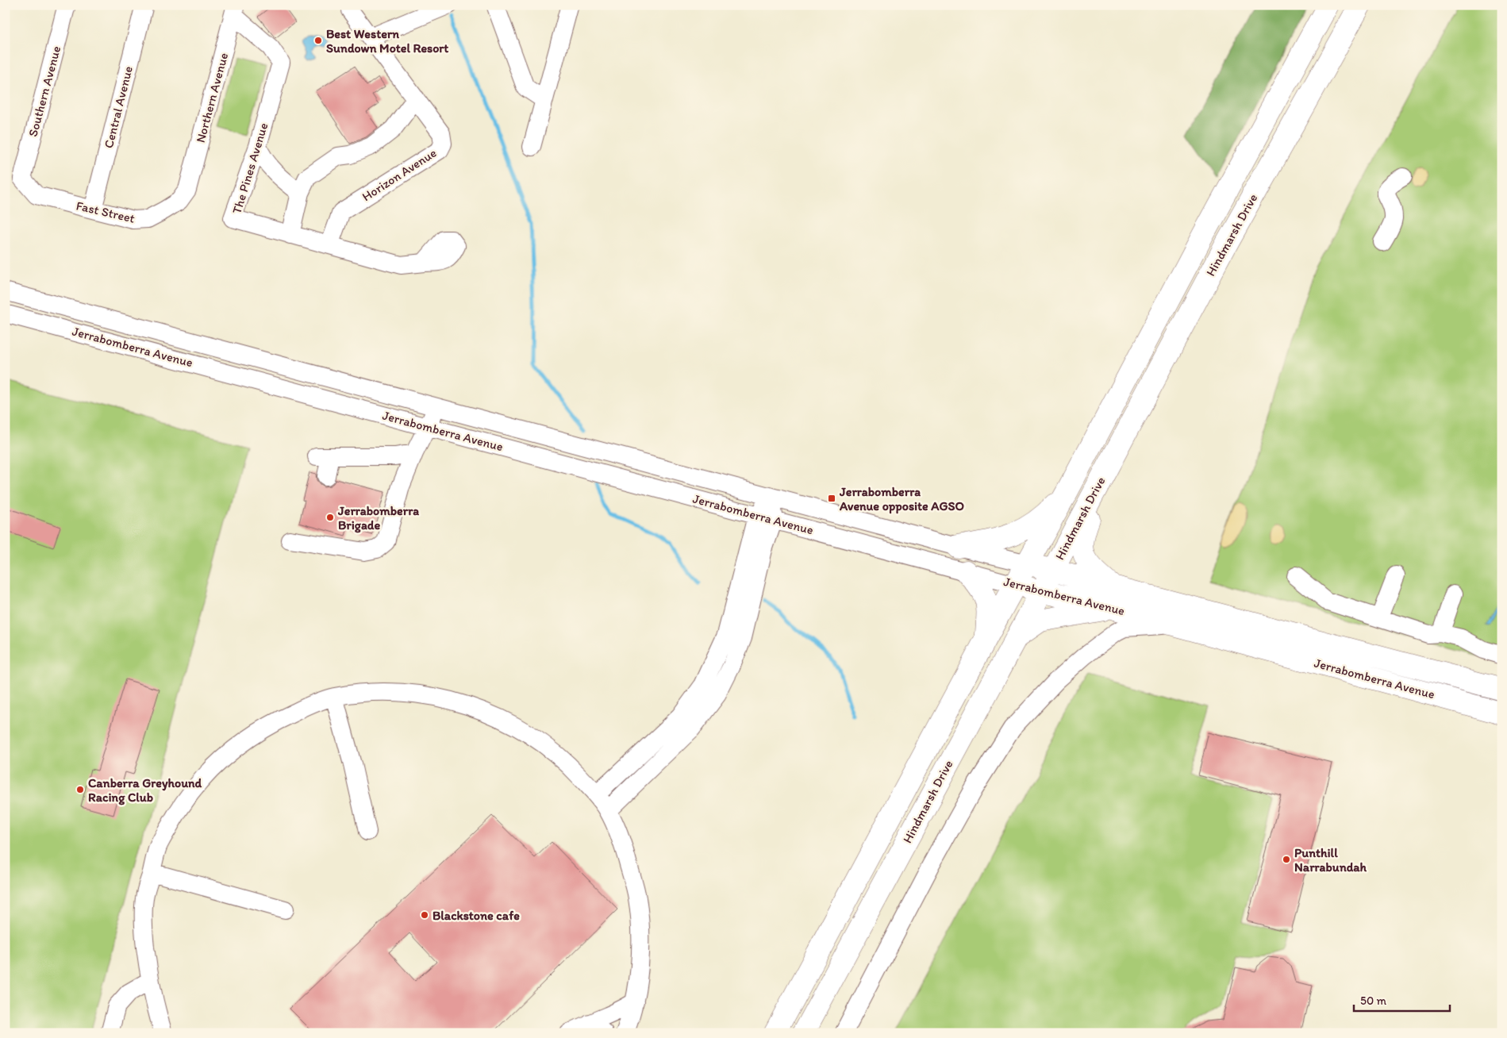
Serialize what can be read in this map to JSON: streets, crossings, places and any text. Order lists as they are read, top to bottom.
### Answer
{
  "streets": {
    "main road": ["Hindmarsh Drive", "Jerrabomberra Avenue"],
    "street": [
      "Southern Avenue",
      "Northern Avenue",
      "Central Avenue",
      "The Pines Avenue",
      "Horizon Avenue",
      "Fast Street"
    ]
  },
  "crossings": [
    ["Southern Avenue", "Fast Street"],
    ["Northern Avenue", "The Pines Avenue"],
    ["Northern Avenue", "Fast Street"],
    ["Central Avenue", "Fast Street"],
    ["The Pines Avenue", "Horizon Avenue"],
    ["Hindmarsh Drive", "Jerrabomberra Avenue"]
  ],
  "places": {
    "other": [
      "Best Western Sundown Motel Resort",
      "Jerrabomberra Brigade",
      "Canberra Greyhound Racing Club",
      "Punthill Narrabundah",
      "Blackstone cafe"
    ],
    "transit": ["Jerrabomberra Avenue opposite AGSO"]
  },
  "scale_bar": "50 m"
}
